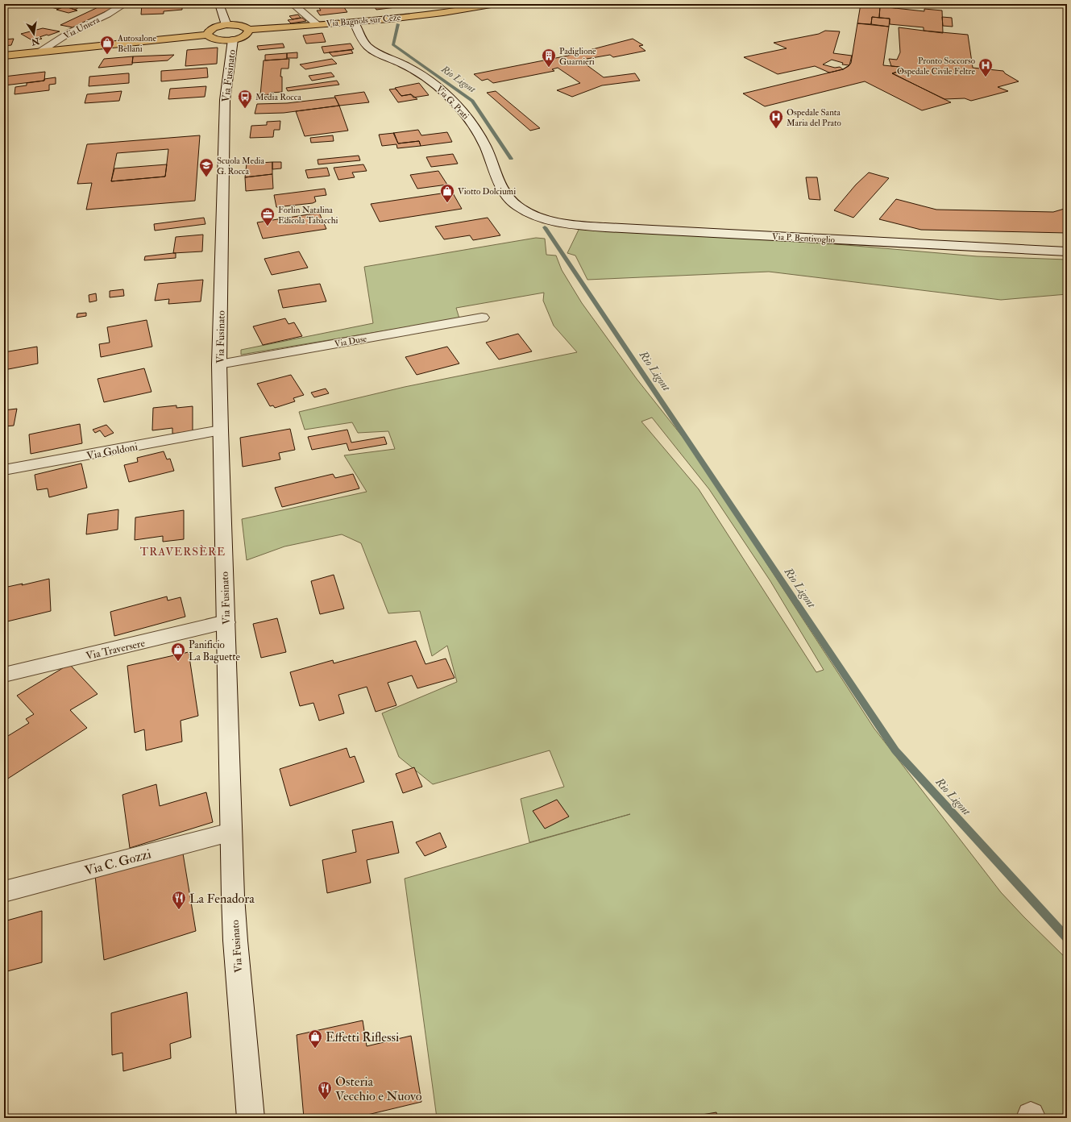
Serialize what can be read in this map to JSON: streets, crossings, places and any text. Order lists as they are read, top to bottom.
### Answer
{
  "streets": {
    "main road": ["Via Bagnols sur Ceze"],
    "street": [
      "Via Uniera",
      "Via Fusinato",
      "Via G. Prati",
      "Via P. Bentivoglio",
      "Via Duse",
      "Via Goldoni",
      "Via Traversere",
      "Via C. Gozzi"
    ]
  },
  "crossings": [
    ["Via Bagnols sur Ceze", "Via G. Prati"],
    ["Via Fusinato", "Via Duse"],
    ["Via Fusinato", "Via Goldoni"],
    ["Via Fusinato", "Via Traversere"],
    ["Via Fusinato", "Via C. Gozzi"],
    ["Via G. Prati", "Via P. Bentivoglio"]
  ],
  "districts": ["TRAVERSÈRE"],
  "water": ["Rio Ligont"],
  "places": {
    "shop": [
      "Autosalone Bellani",
      "Viotto Dolciumi",
      "Panificio La Baguette",
      "Effetti Riflessi"
    ],
    "building": ["Padiglione Guarnieri"],
    "hospital": ["Pronto Soccorso Ospedale Civile Feltre", "Ospedale Santa Maria del Prato"],
    "bus stop": ["Media Rocca"],
    "school or university": ["Scuola Media G. Rocca"],
    "office": ["Forlin Natalina Edicola Tabacchi"],
    "restaurant": ["La Fenadora", "Osteria Vecchio e Nuovo"]
  },
  "north": "bottom"
}
